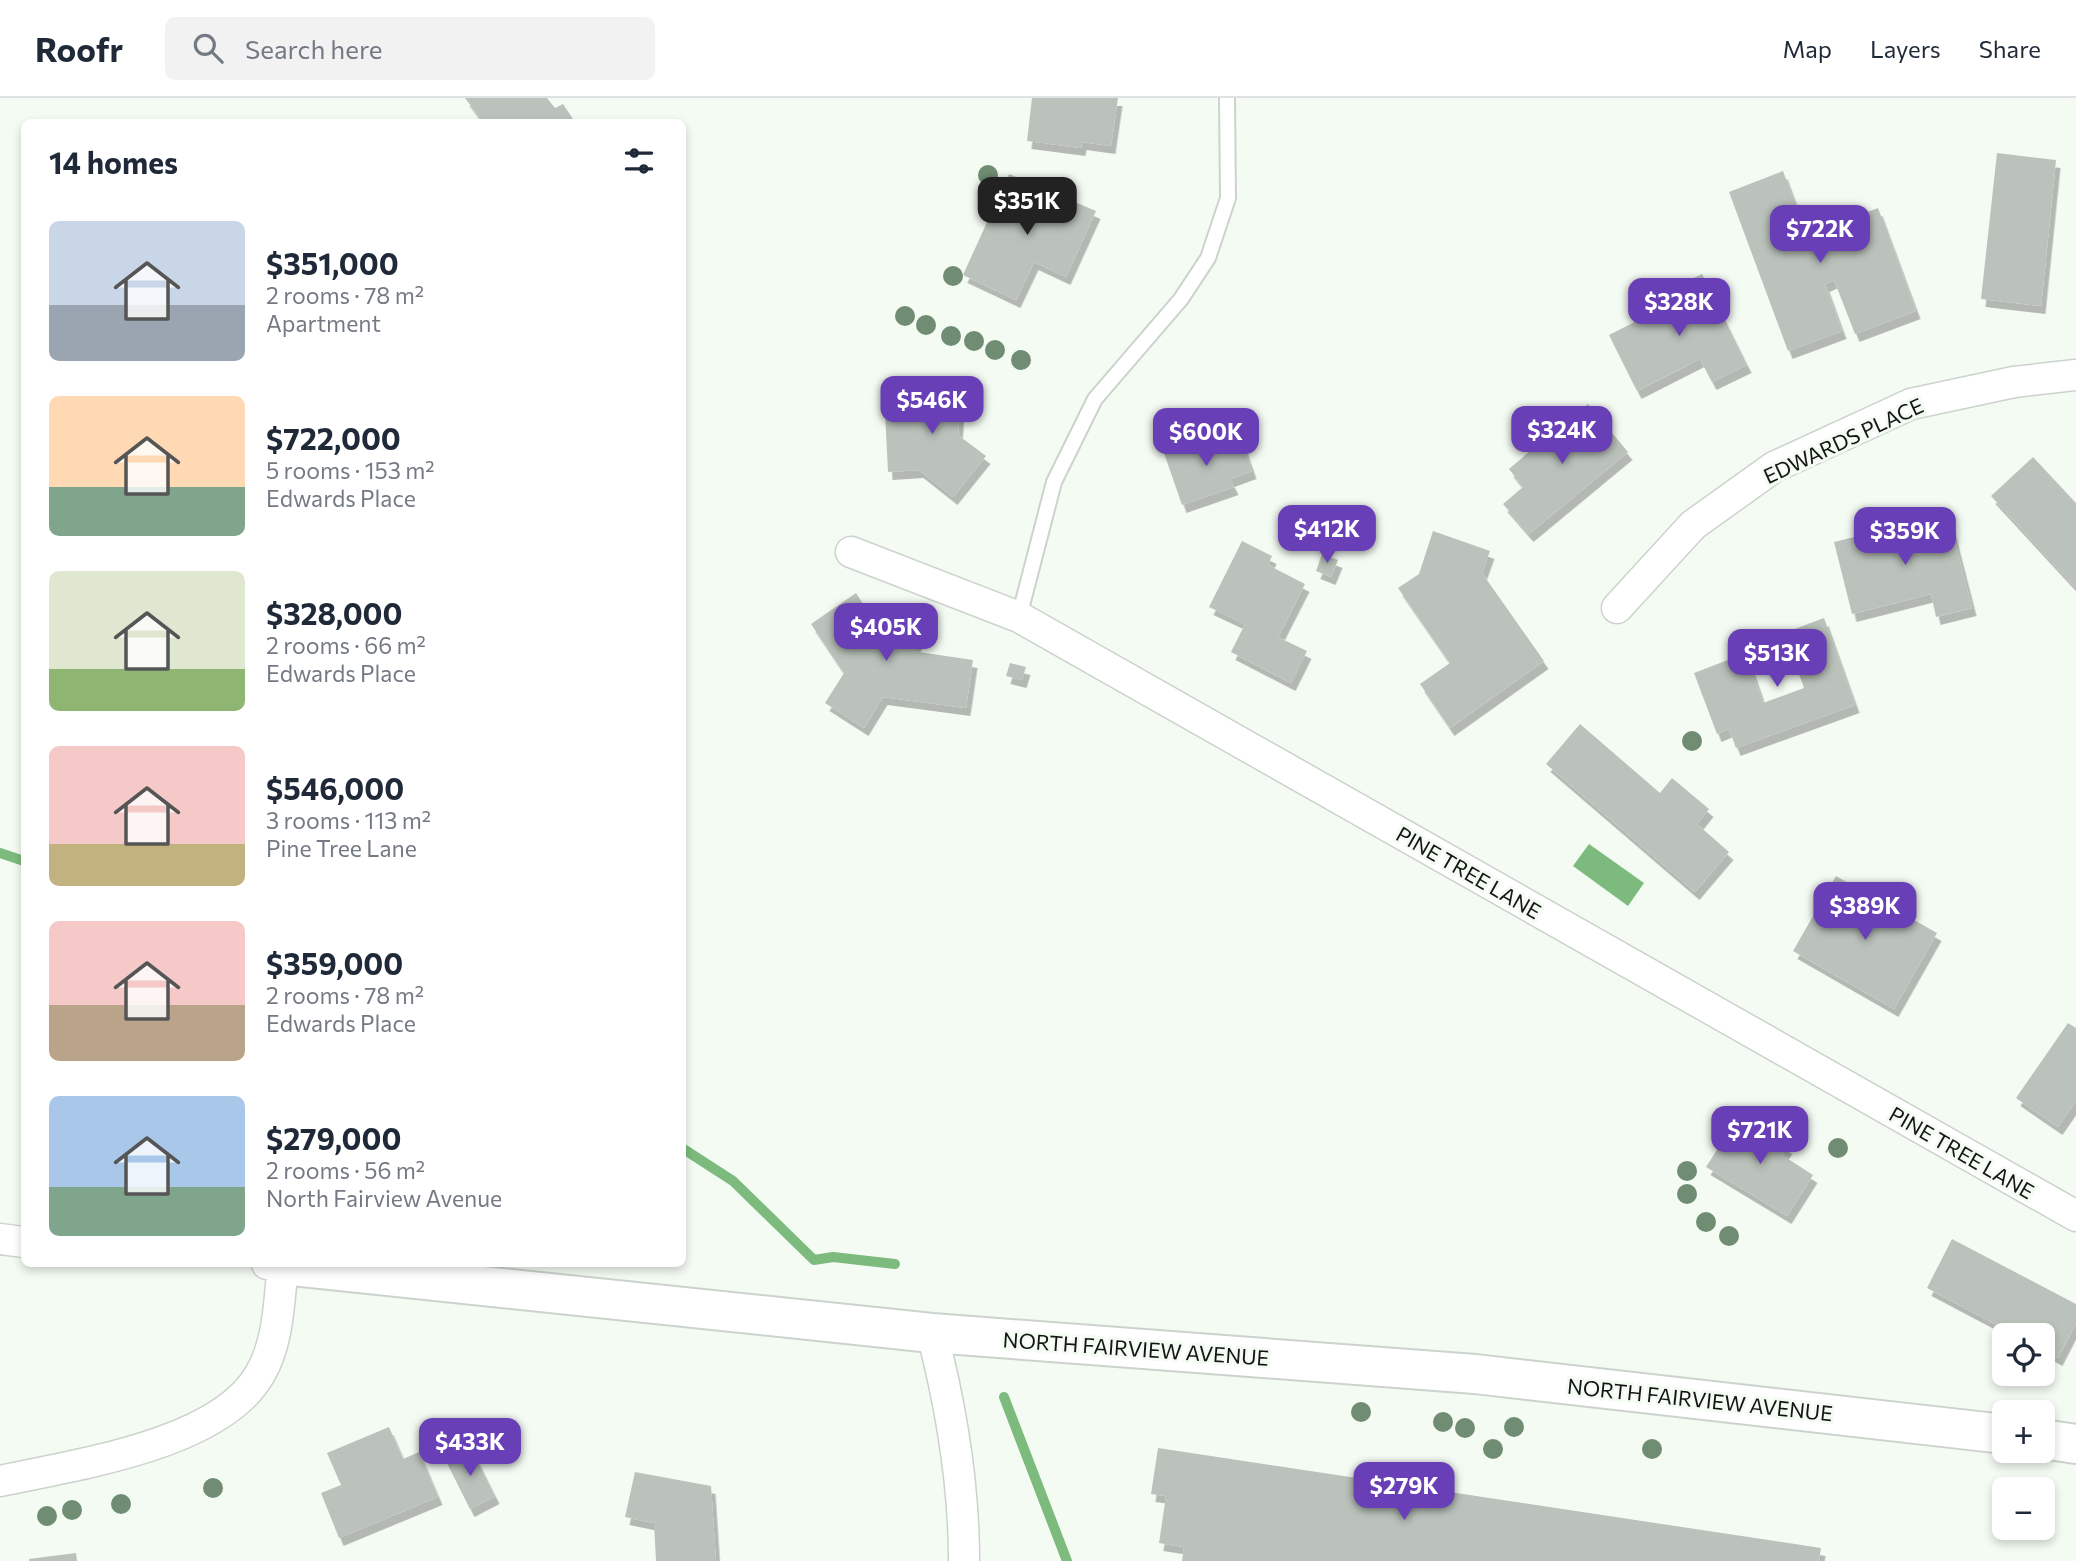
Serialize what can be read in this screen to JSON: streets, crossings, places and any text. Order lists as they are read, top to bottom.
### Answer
{
  "streets": {
    "street": ["EDWARDS PLACE", "PINE TREE LANE", "NORTH FAIRVIEW AVENUE"]
  },
  "page": {
    "header": "Roofr",
    "search": "Search here",
    "nav": ["Map", "Layers", "Share"],
    "heading": "14 homes",
    "price": [
      "$351K",
      "$722K",
      "$328K",
      "$546K",
      "$324K",
      "$600K",
      "$412K",
      "$359K",
      "$405K",
      "$513K",
      "$389K",
      "$721K",
      "$433K",
      "$279K"
    ],
    "list": [
      {
        "name": "$351,000",
        "note": "2 rooms · 78 m² · Apartment"
      },
      {
        "name": "$722,000",
        "note": "5 rooms · 153 m² · Edwards Place"
      },
      {
        "name": "$328,000",
        "note": "2 rooms · 66 m² · Edwards Place"
      },
      {
        "name": "$546,000",
        "note": "3 rooms · 113 m² · Pine Tree Lane"
      },
      {
        "name": "$359,000",
        "note": "2 rooms · 78 m² · Edwards Place"
      },
      {
        "name": "$279,000",
        "note": "2 rooms · 56 m² · North Fairview Avenue"
      }
    ],
    "map_buttons": ["+", "−"]
  }
}
